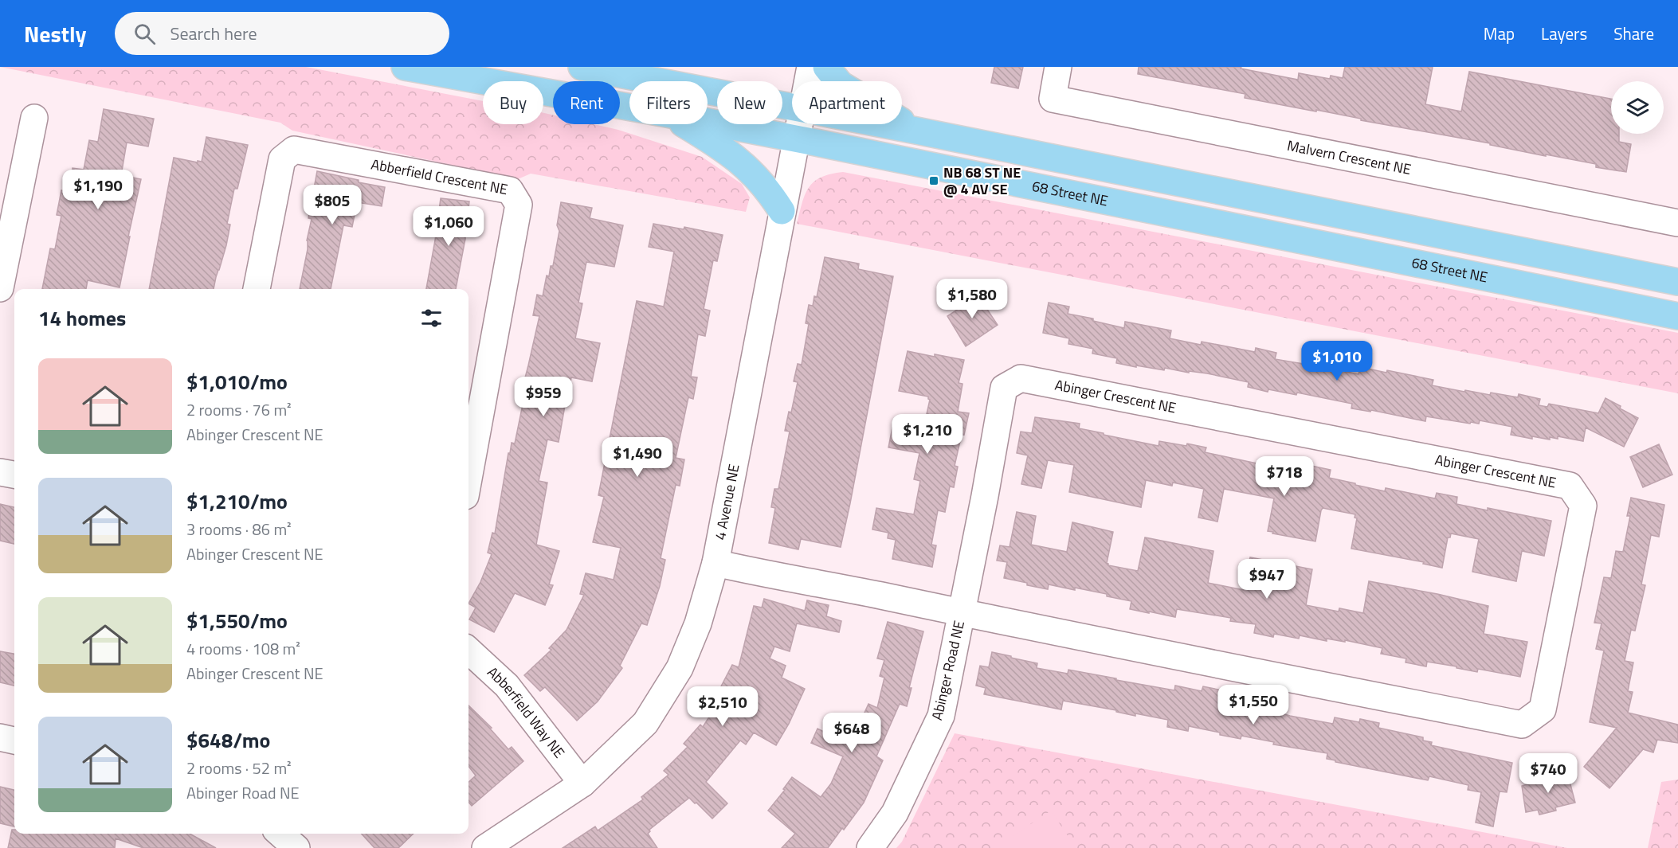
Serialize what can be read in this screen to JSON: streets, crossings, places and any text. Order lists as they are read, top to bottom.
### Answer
{
  "streets": {
    "main road": ["68 Street NE"],
    "street": [
      "Malvern Crescent NE",
      "Abberfield Crescent NE",
      "Abinger Crescent NE",
      "4 Avenue NE",
      "Abinger Road NE",
      "Abberfield Way NE"
    ]
  },
  "crossings": [
    ["68 Street NE", "4 Avenue NE"],
    ["Abinger Crescent NE", "Abinger Road NE"],
    ["4 Avenue NE", "Abinger Road NE"],
    ["4 Avenue NE", "Abberfield Way NE"]
  ],
  "places": {
    "transit": ["NB 68 ST NE @ 4 AV SE"]
  },
  "page": {
    "header": "Nestly",
    "search": "Search here",
    "nav": ["Map", "Layers", "Share"],
    "chip": [
      "Buy",
      "Rent",
      "Filters",
      "New",
      "Apartment"
    ],
    "price": [
      "$1,190",
      "$805",
      "$1,060",
      "$1,580",
      "$1,010",
      "$959",
      "$1,210",
      "$1,490",
      "$718",
      "$947",
      "$1,550",
      "$2,510",
      "$648",
      "$740"
    ],
    "heading": "14 homes",
    "list": [
      {
        "name": "$1,010/mo",
        "note": "2 rooms · 76 m² · Abinger Crescent NE"
      },
      {
        "name": "$1,210/mo",
        "note": "3 rooms · 86 m² · Abinger Crescent NE"
      },
      {
        "name": "$1,550/mo",
        "note": "4 rooms · 108 m² · Abinger Crescent NE"
      },
      {
        "name": "$648/mo",
        "note": "2 rooms · 52 m² · Abinger Road NE"
      }
    ]
  }
}
